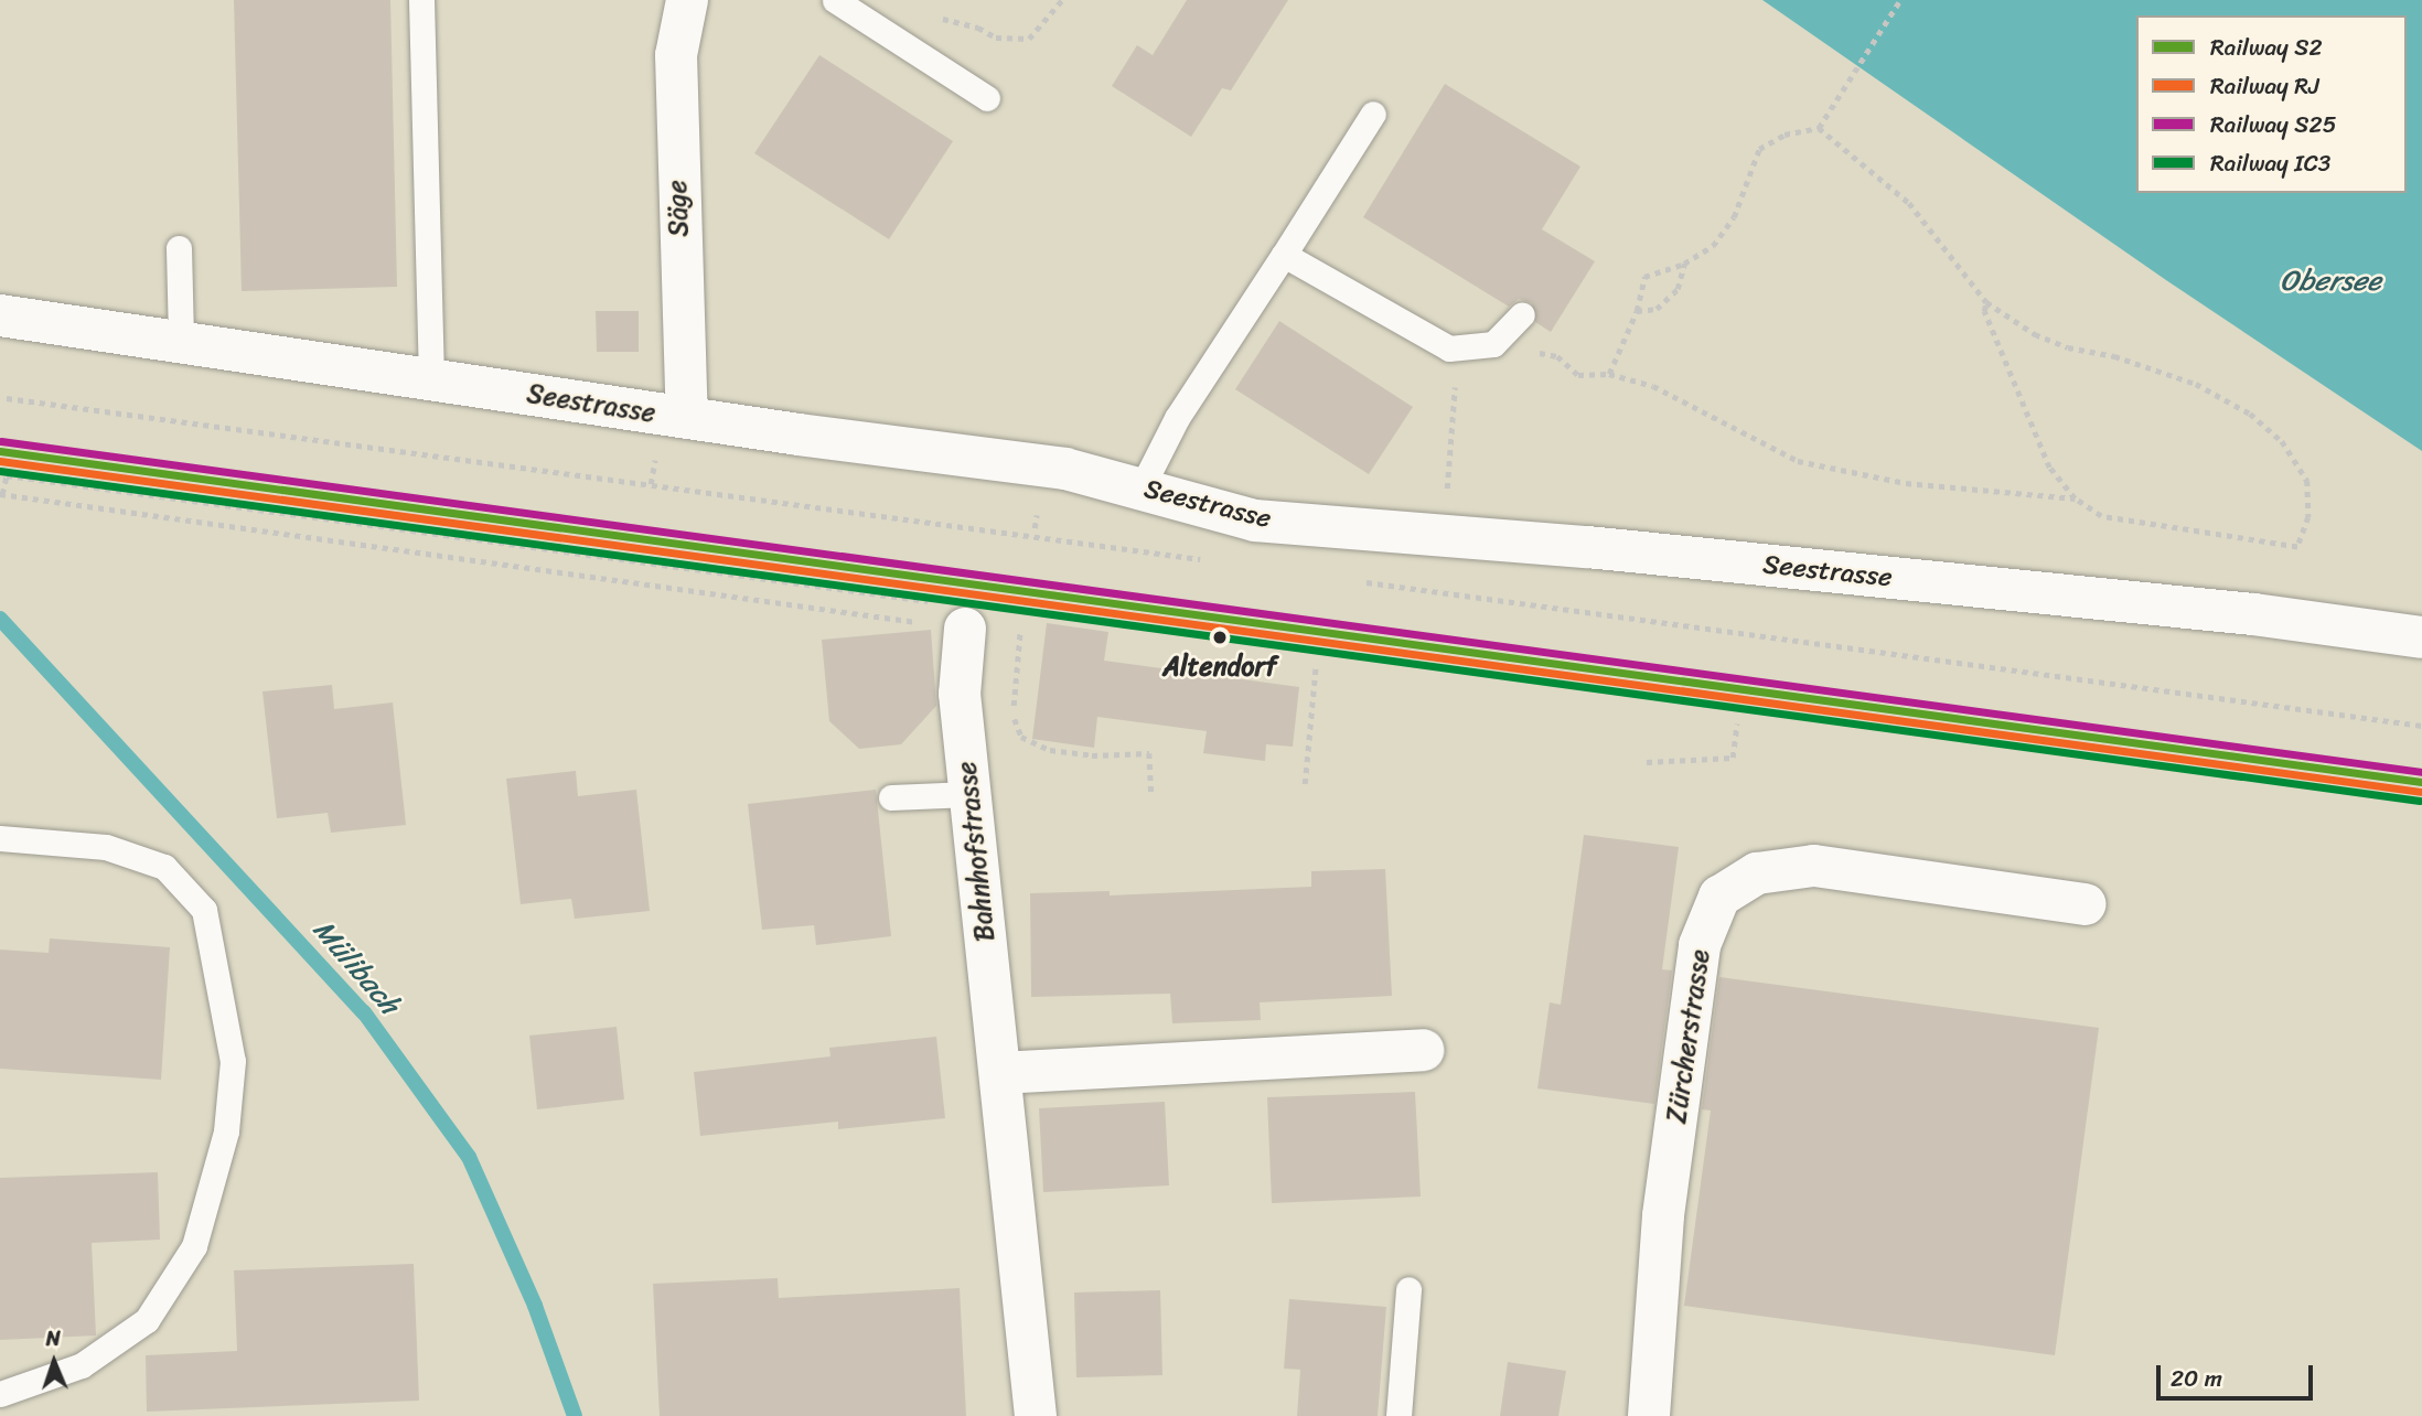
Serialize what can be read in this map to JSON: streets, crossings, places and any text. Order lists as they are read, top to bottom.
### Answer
{
  "streets": {
    "street": [
      "Säge",
      "Seestrasse",
      "Bahnhofstrasse",
      "Zürcherstrasse"
    ]
  },
  "crossings": [
    ["Säge", "Seestrasse"]
  ],
  "water": ["Obersee", "Mülibach"],
  "places": ["Altendorf"],
  "lines": [
    "rail line S25",
    "rail line S2",
    "rail line RJ",
    "rail line IC3"
  ],
  "legend": [
    "Railway S2",
    "Railway RJ",
    "Railway S25",
    "Railway IC3"
  ],
  "scale_bar": "20 m",
  "north": "top"
}
